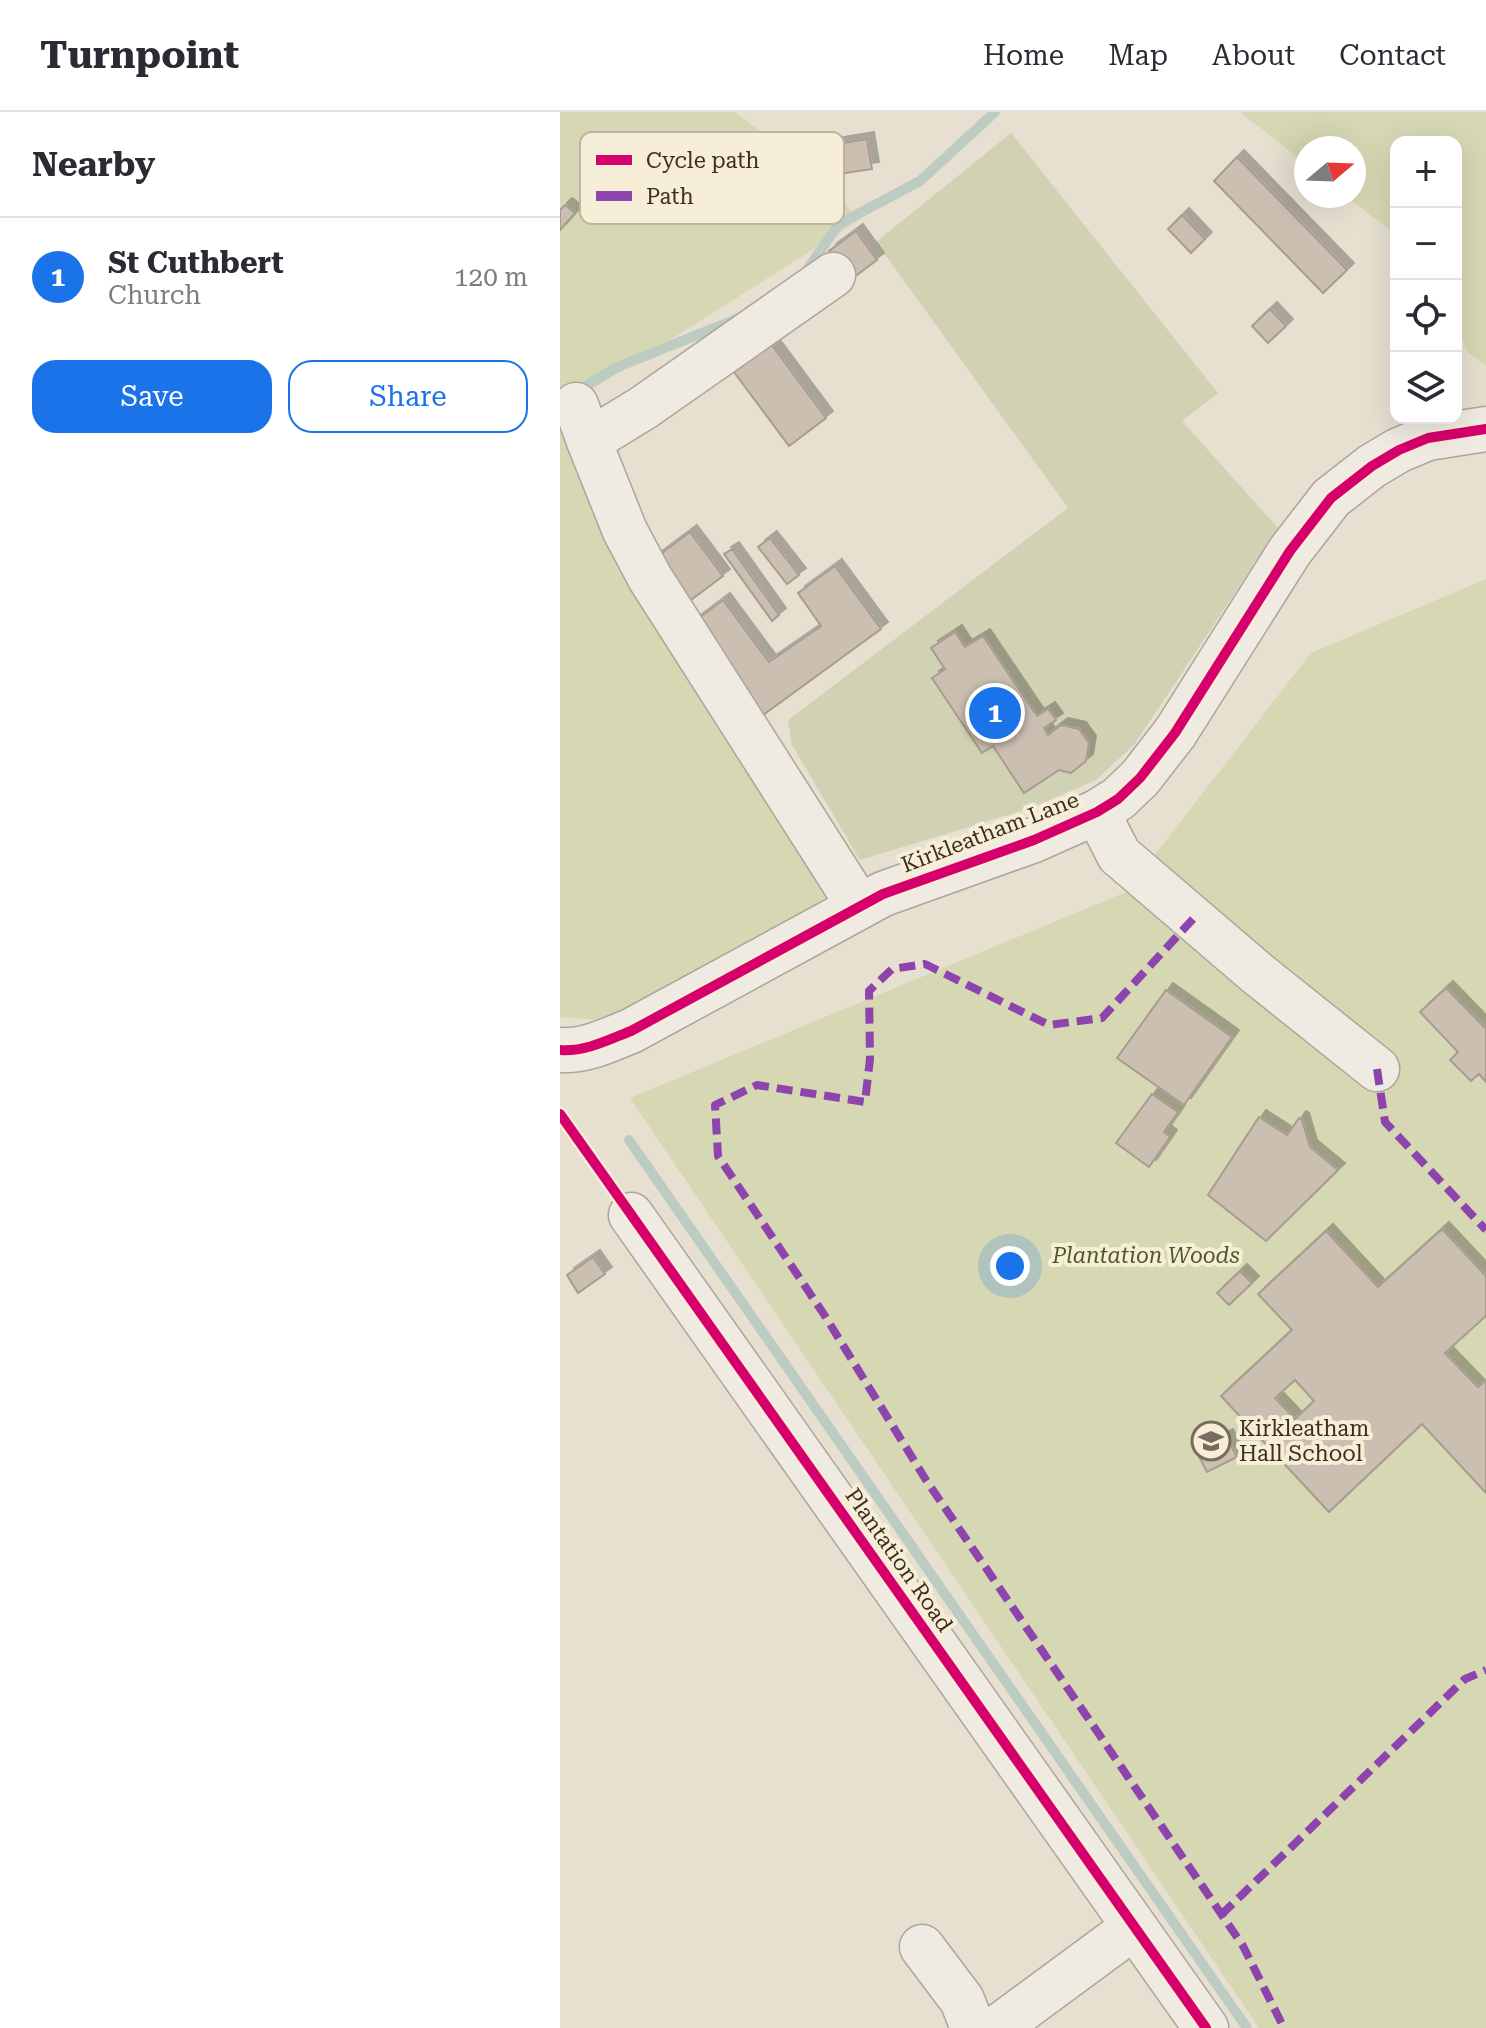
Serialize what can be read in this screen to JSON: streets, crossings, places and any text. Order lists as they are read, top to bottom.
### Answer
{
  "streets": {
    "street": ["Kirkleatham Lane", "Plantation Road"]
  },
  "parks": ["Plantation Woods"],
  "places": {
    "school or university": ["Kirkleatham Hall School"]
  },
  "legend": ["Cycle path", "Path"],
  "north": "right",
  "page": {
    "header": "Turnpoint",
    "nav": [
      "Home",
      "Map",
      "About",
      "Contact"
    ],
    "heading": "Nearby",
    "map_buttons": ["+", "−"],
    "list": [
      {
        "mark": "1",
        "name": "St Cuthbert",
        "note": "Church",
        "value": "120 m"
      }
    ],
    "buttons": ["Save", "Share"],
    "pins": "1"
  }
}
